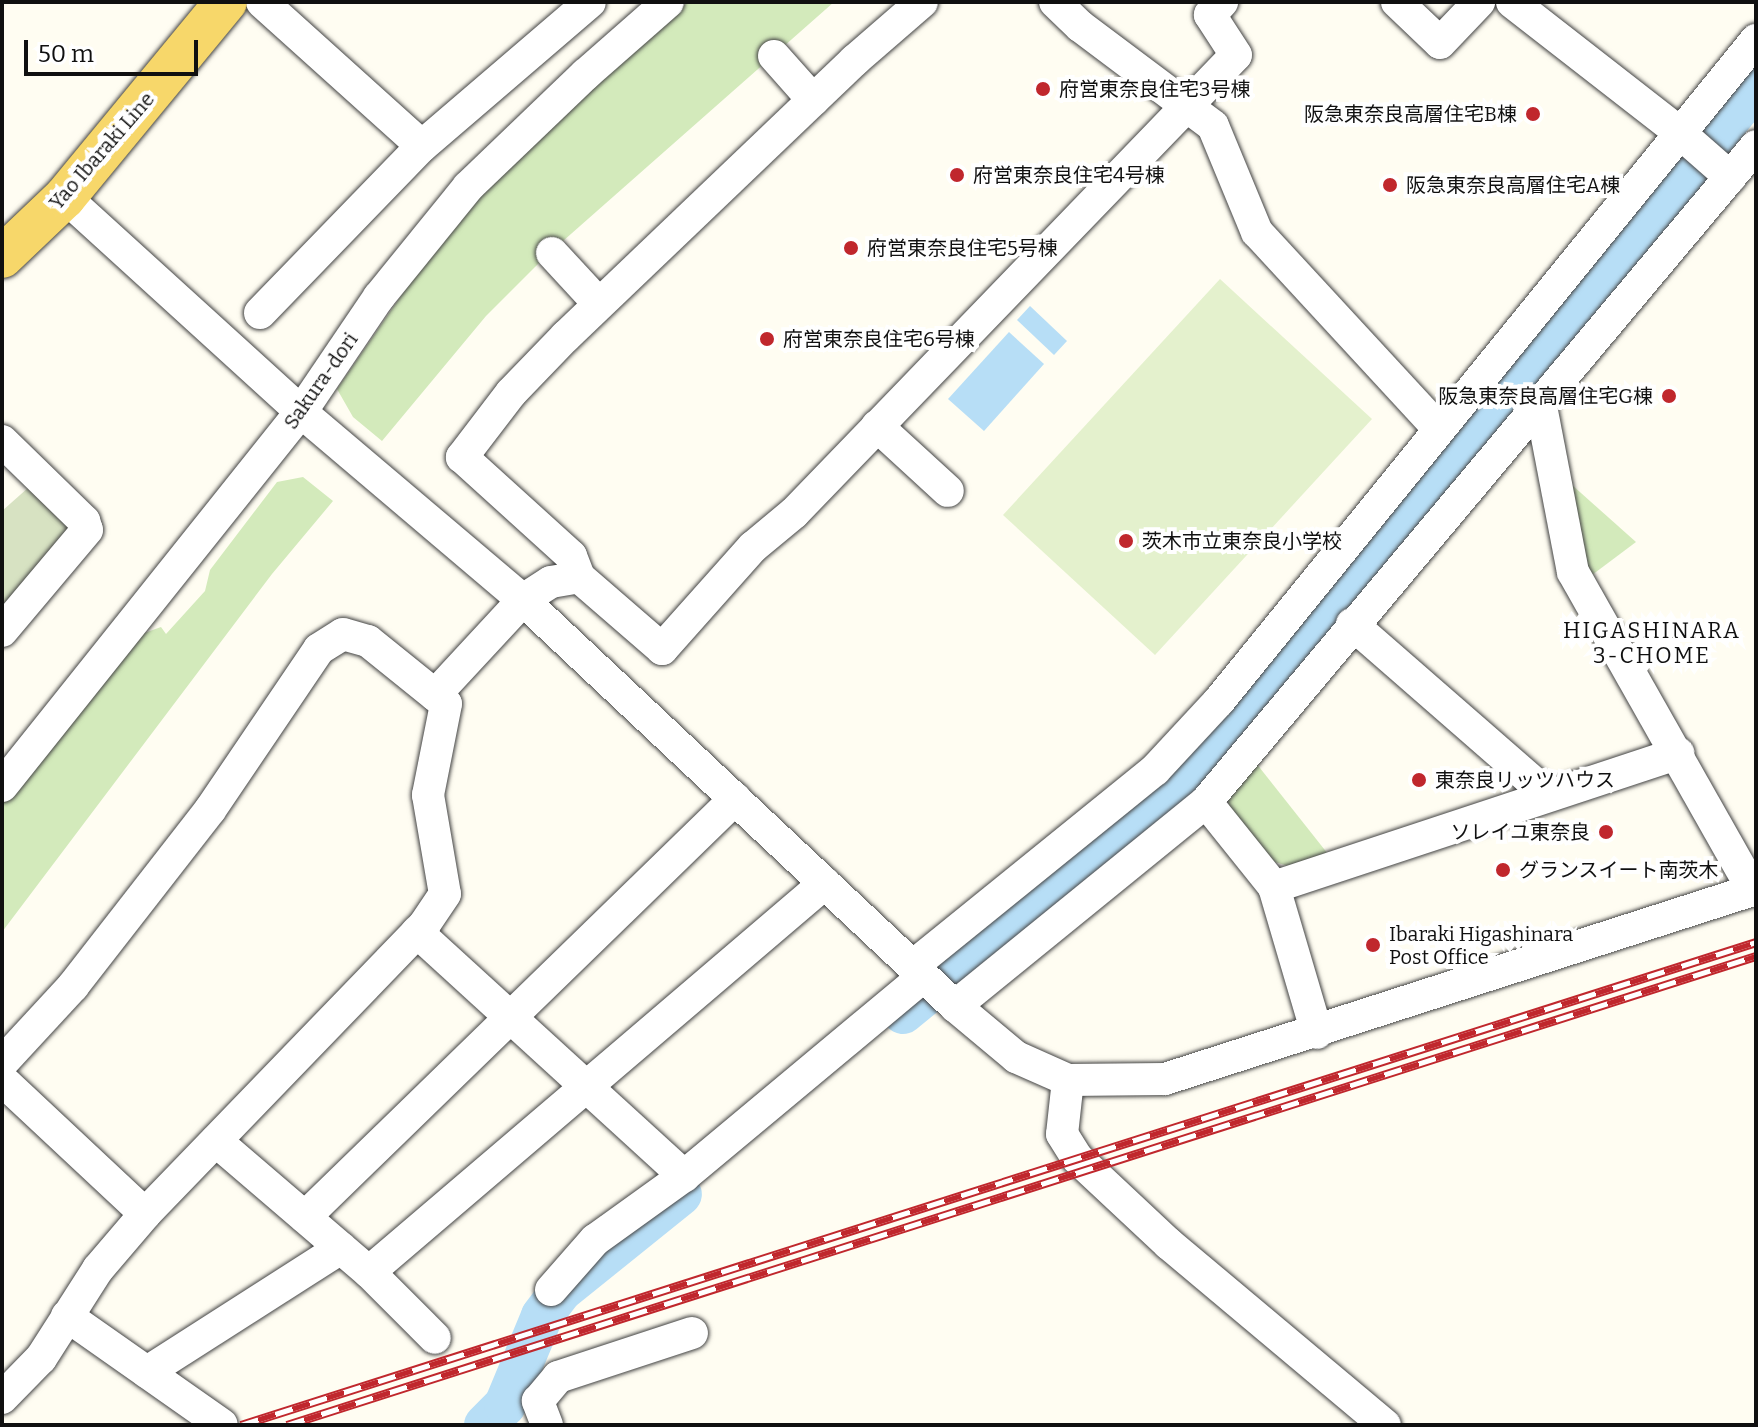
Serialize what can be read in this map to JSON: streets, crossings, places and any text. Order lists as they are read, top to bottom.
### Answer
{
  "streets": {
    "main road": ["Yao Ibaraki Line"],
    "street": ["Sakura-dori"]
  },
  "districts": ["HIGASHINARA 3-CHOME"],
  "places": [
    "府営東奈良住宅3号棟",
    "阪急東奈良高層住宅B棟",
    "府営東奈良住宅4号棟",
    "阪急東奈良高層住宅A棟",
    "府営東奈良住宅5号棟",
    "府営東奈良住宅6号棟",
    "阪急東奈良高層住宅G棟",
    "茨木市立東奈良小学校",
    "東奈良リッツハウス",
    "ソレイユ東奈良",
    "グランスイート南茨木",
    "Ibaraki Higashinara Post Office"
  ],
  "scale_bar": "50 m"
}
